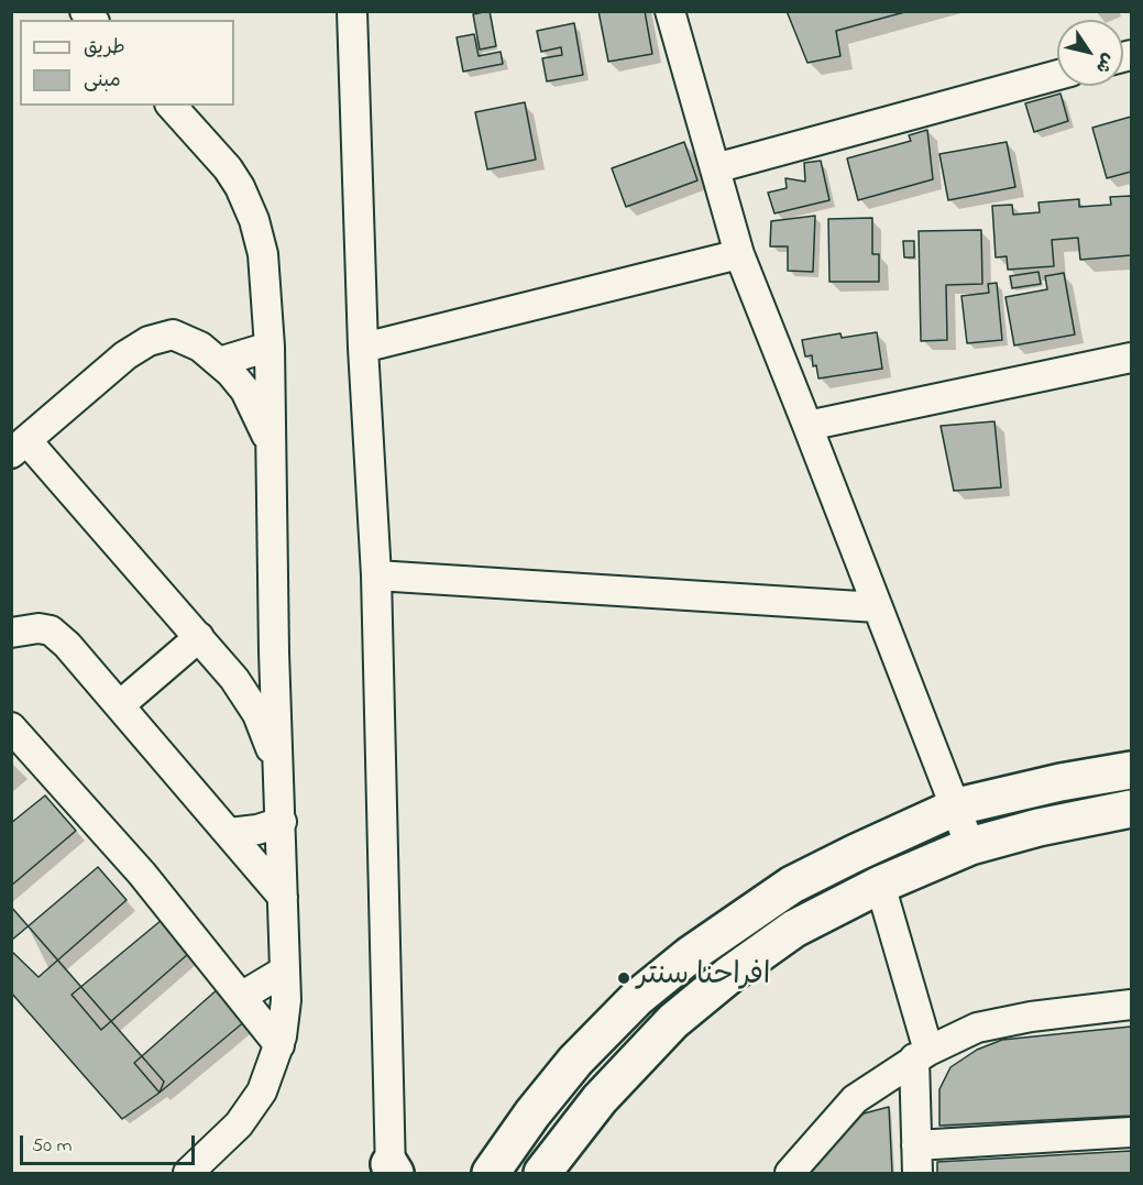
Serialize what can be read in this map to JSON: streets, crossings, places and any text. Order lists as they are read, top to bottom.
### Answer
{
  "places": ["افراحنا سنتر"],
  "legend": ["طريق", "مبنى"],
  "scale_bar": "50 m",
  "north": "bottom right"
}
